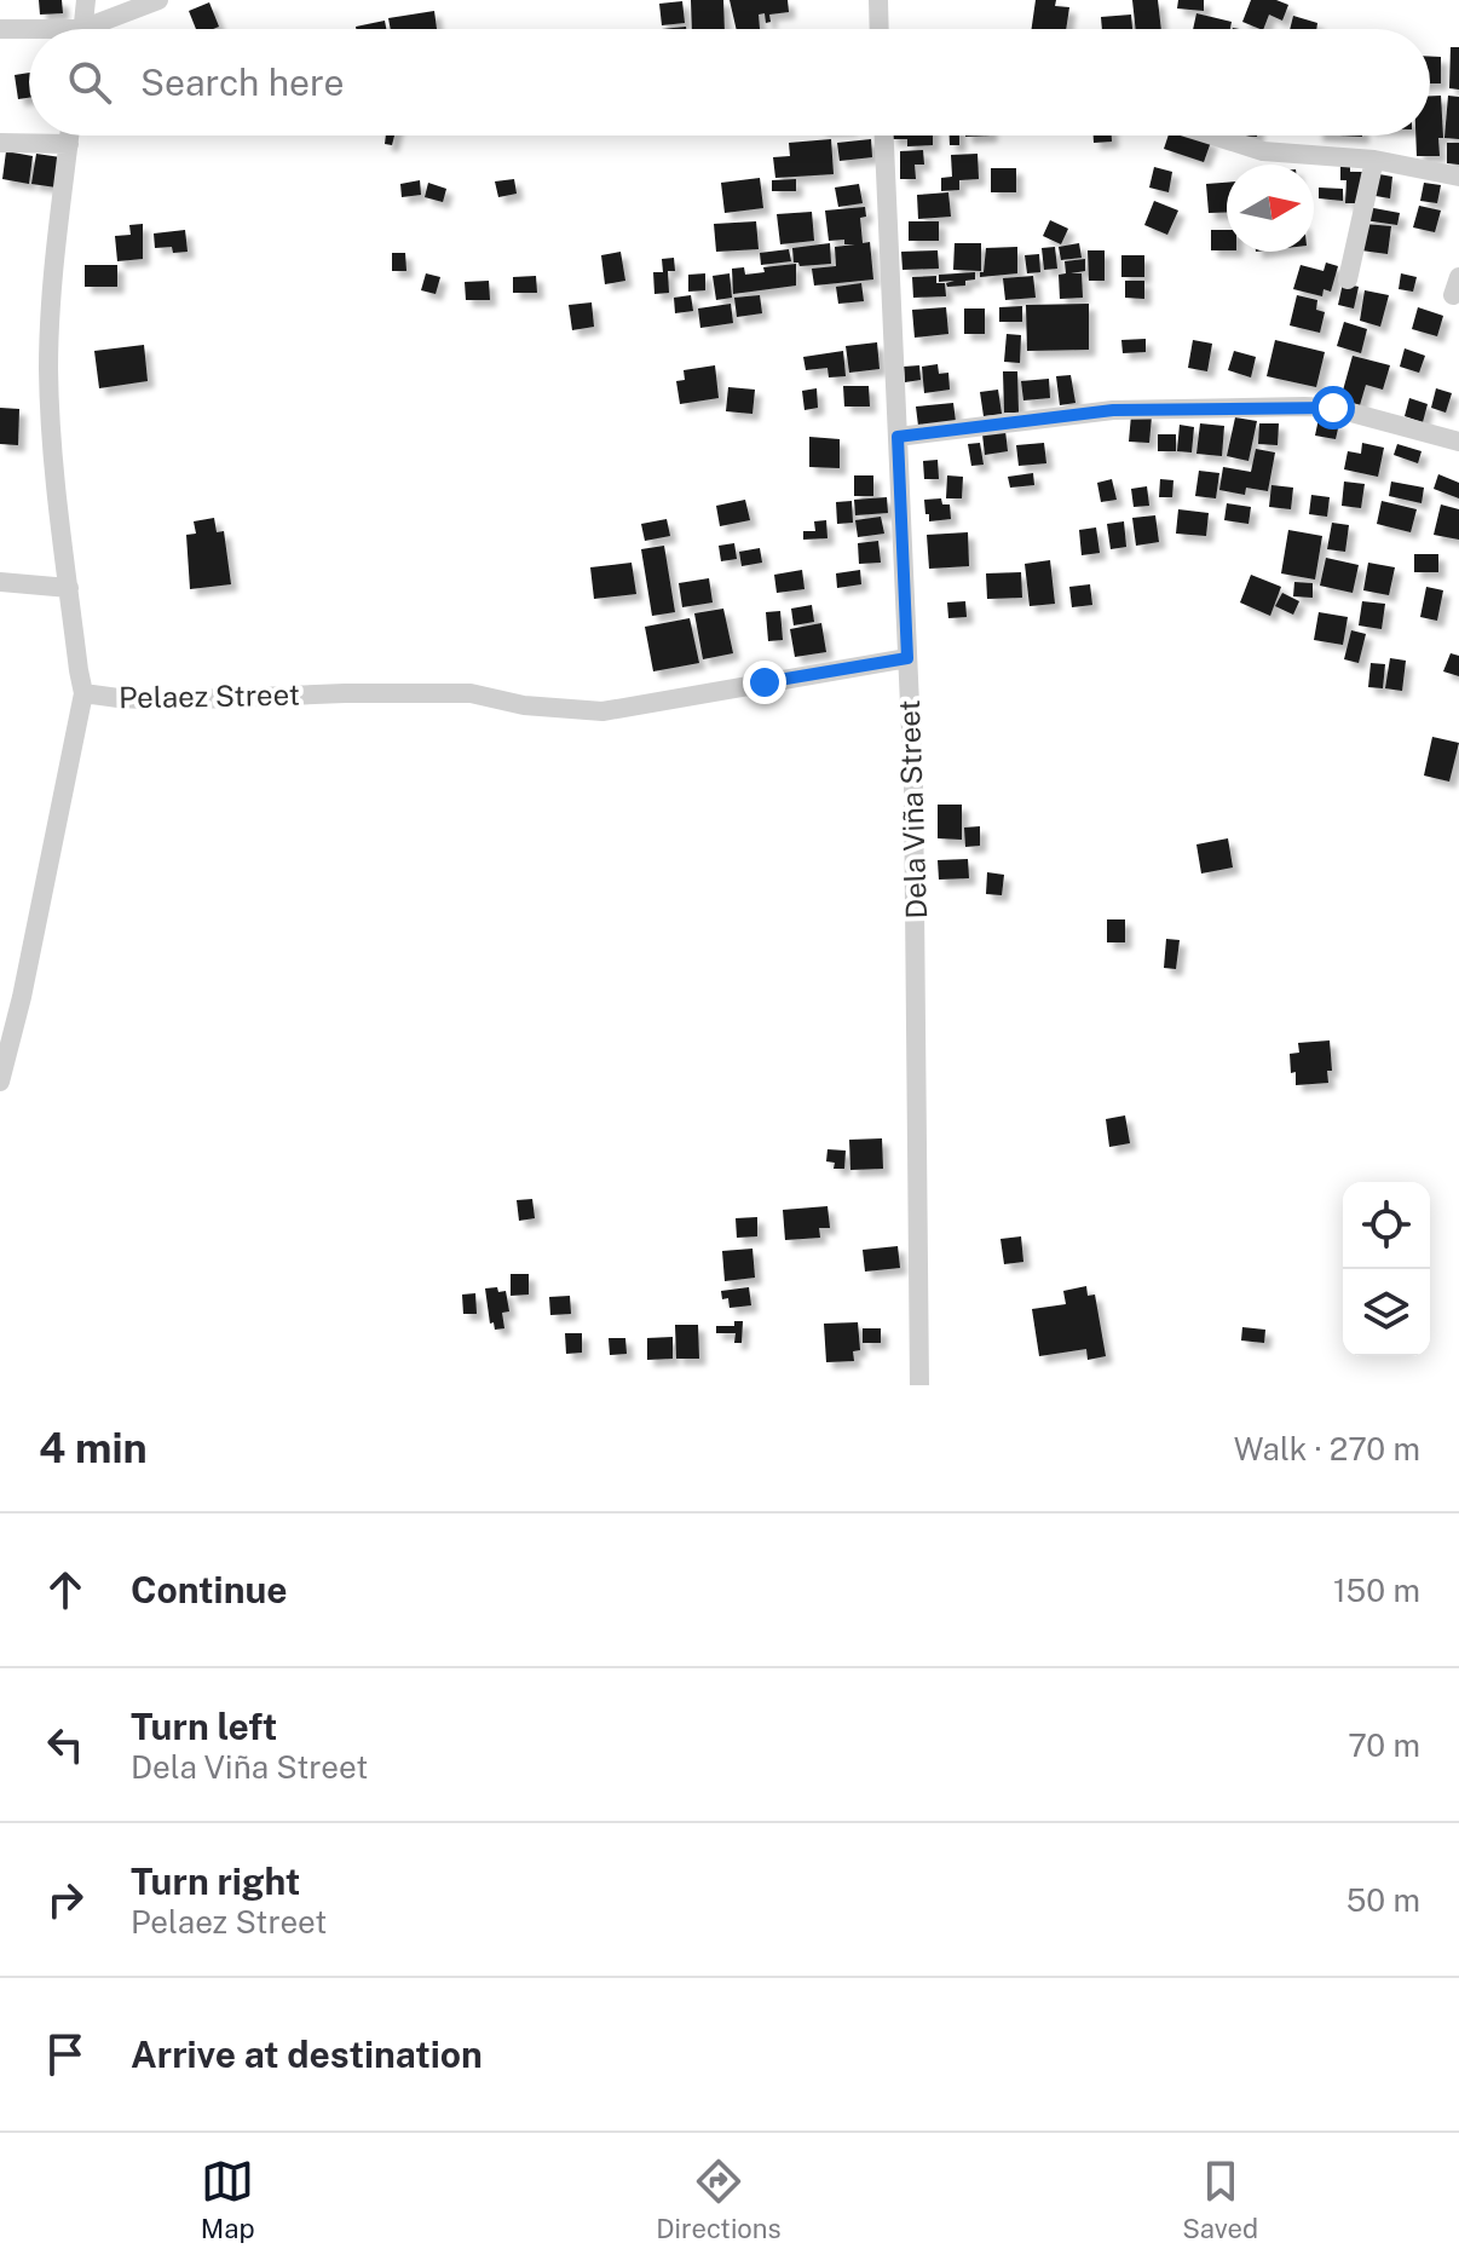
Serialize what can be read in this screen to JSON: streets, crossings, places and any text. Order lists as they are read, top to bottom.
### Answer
{
  "streets": {
    "street": ["Pelaez Street", "Dela Viña Street"]
  },
  "crossings": [
    ["Pelaez Street", "Dela Viña Street"]
  ],
  "north": "right",
  "page": {
    "search": "Search here",
    "heading": ["4 min", "Walk · 270 m"],
    "list": [
      ["Continue", "150 m"],
      ["Turn left", "Dela Viña Street", "70 m"],
      ["Turn right", "Pelaez Street", "50 m"],
      "Arrive at destination"
    ],
    "nav": ["Map", "Directions", "Saved"]
  }
}
